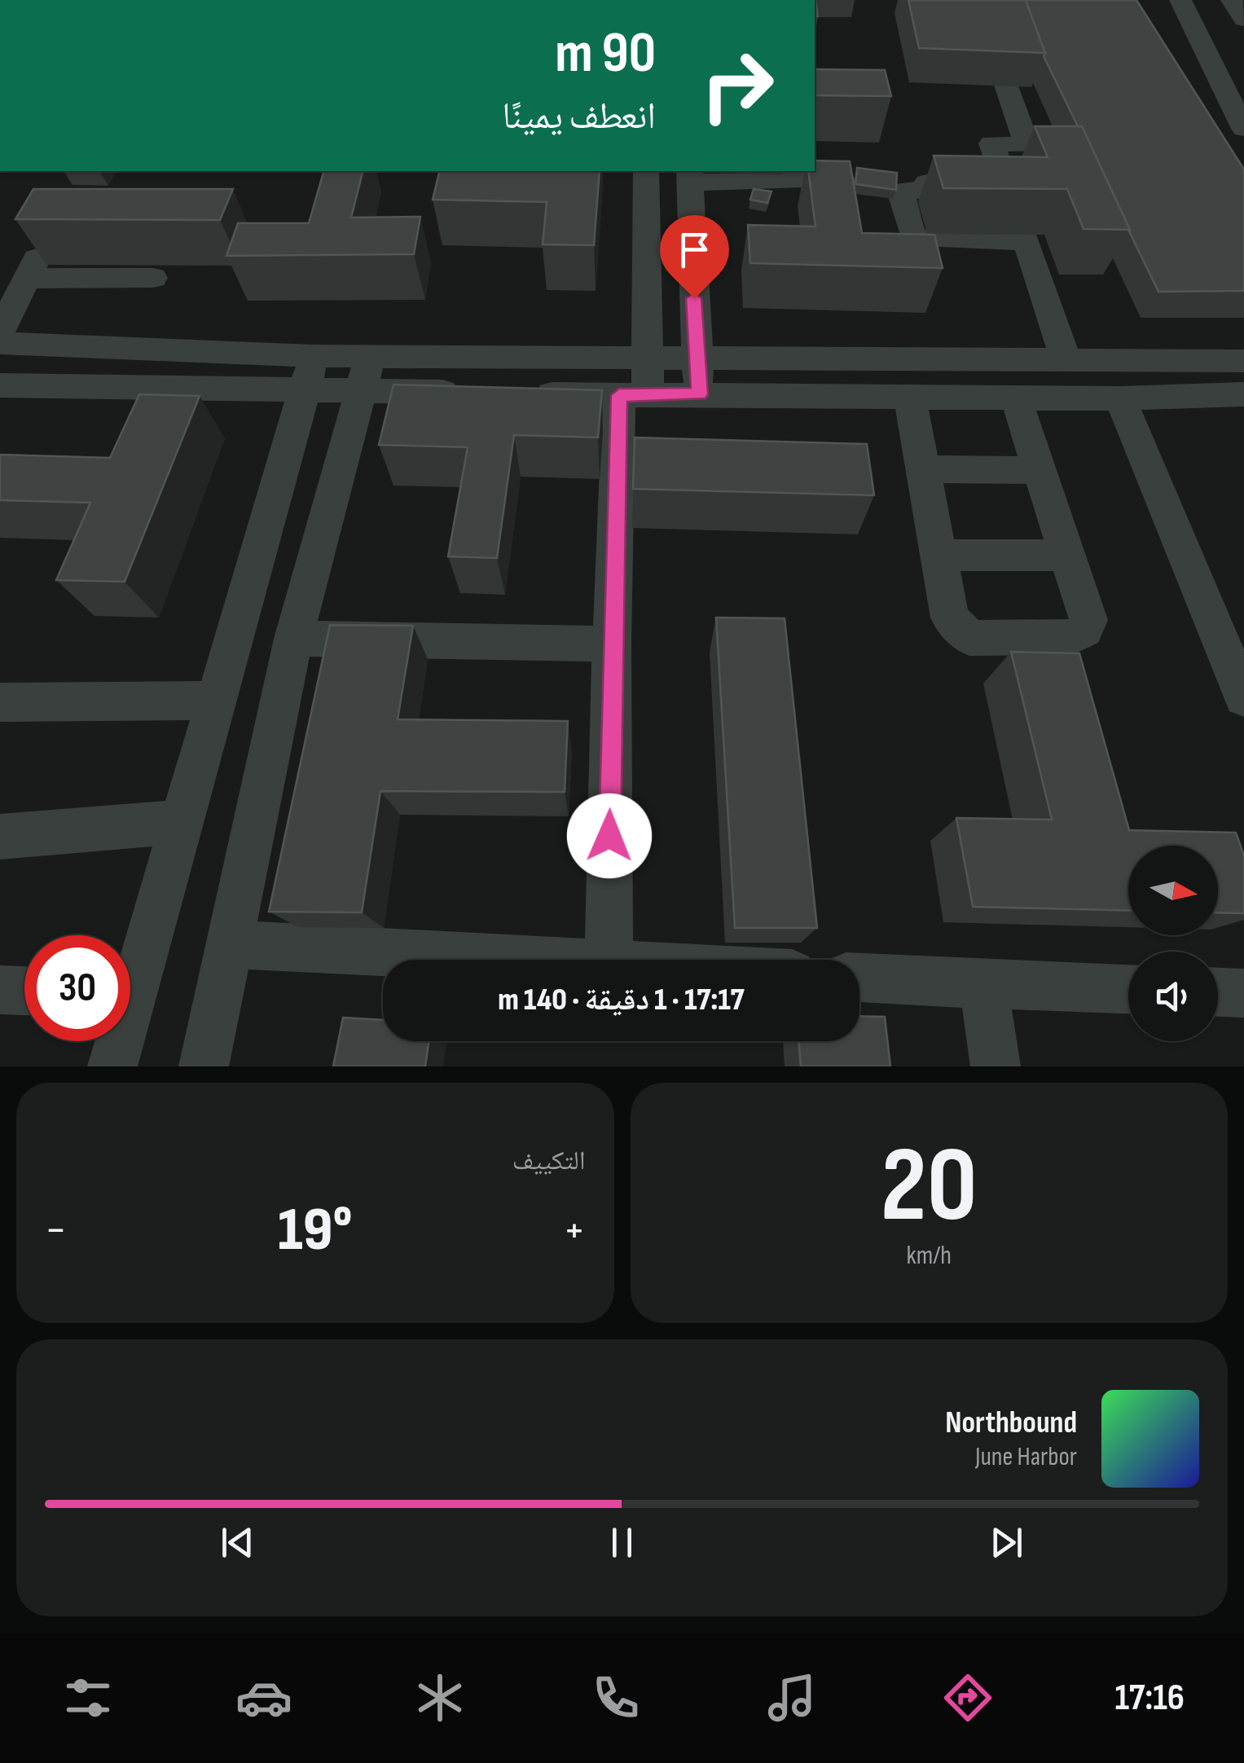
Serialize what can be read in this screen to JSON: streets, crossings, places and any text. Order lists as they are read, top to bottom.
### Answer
{
  "north": "right",
  "page": {
    "turn": ["90 m", "انعطف يمينًا"],
    "limit": "30",
    "trip": "17:17 · 1 دقيقة · 140 m",
    "tile": [
      ["20", "km/h"],
      "التكييف"
    ],
    "heat": ["−", "19°", "+"],
    "song": ["Northbound", "June Harbor"],
    "tabs": "17:16"
  }
}
